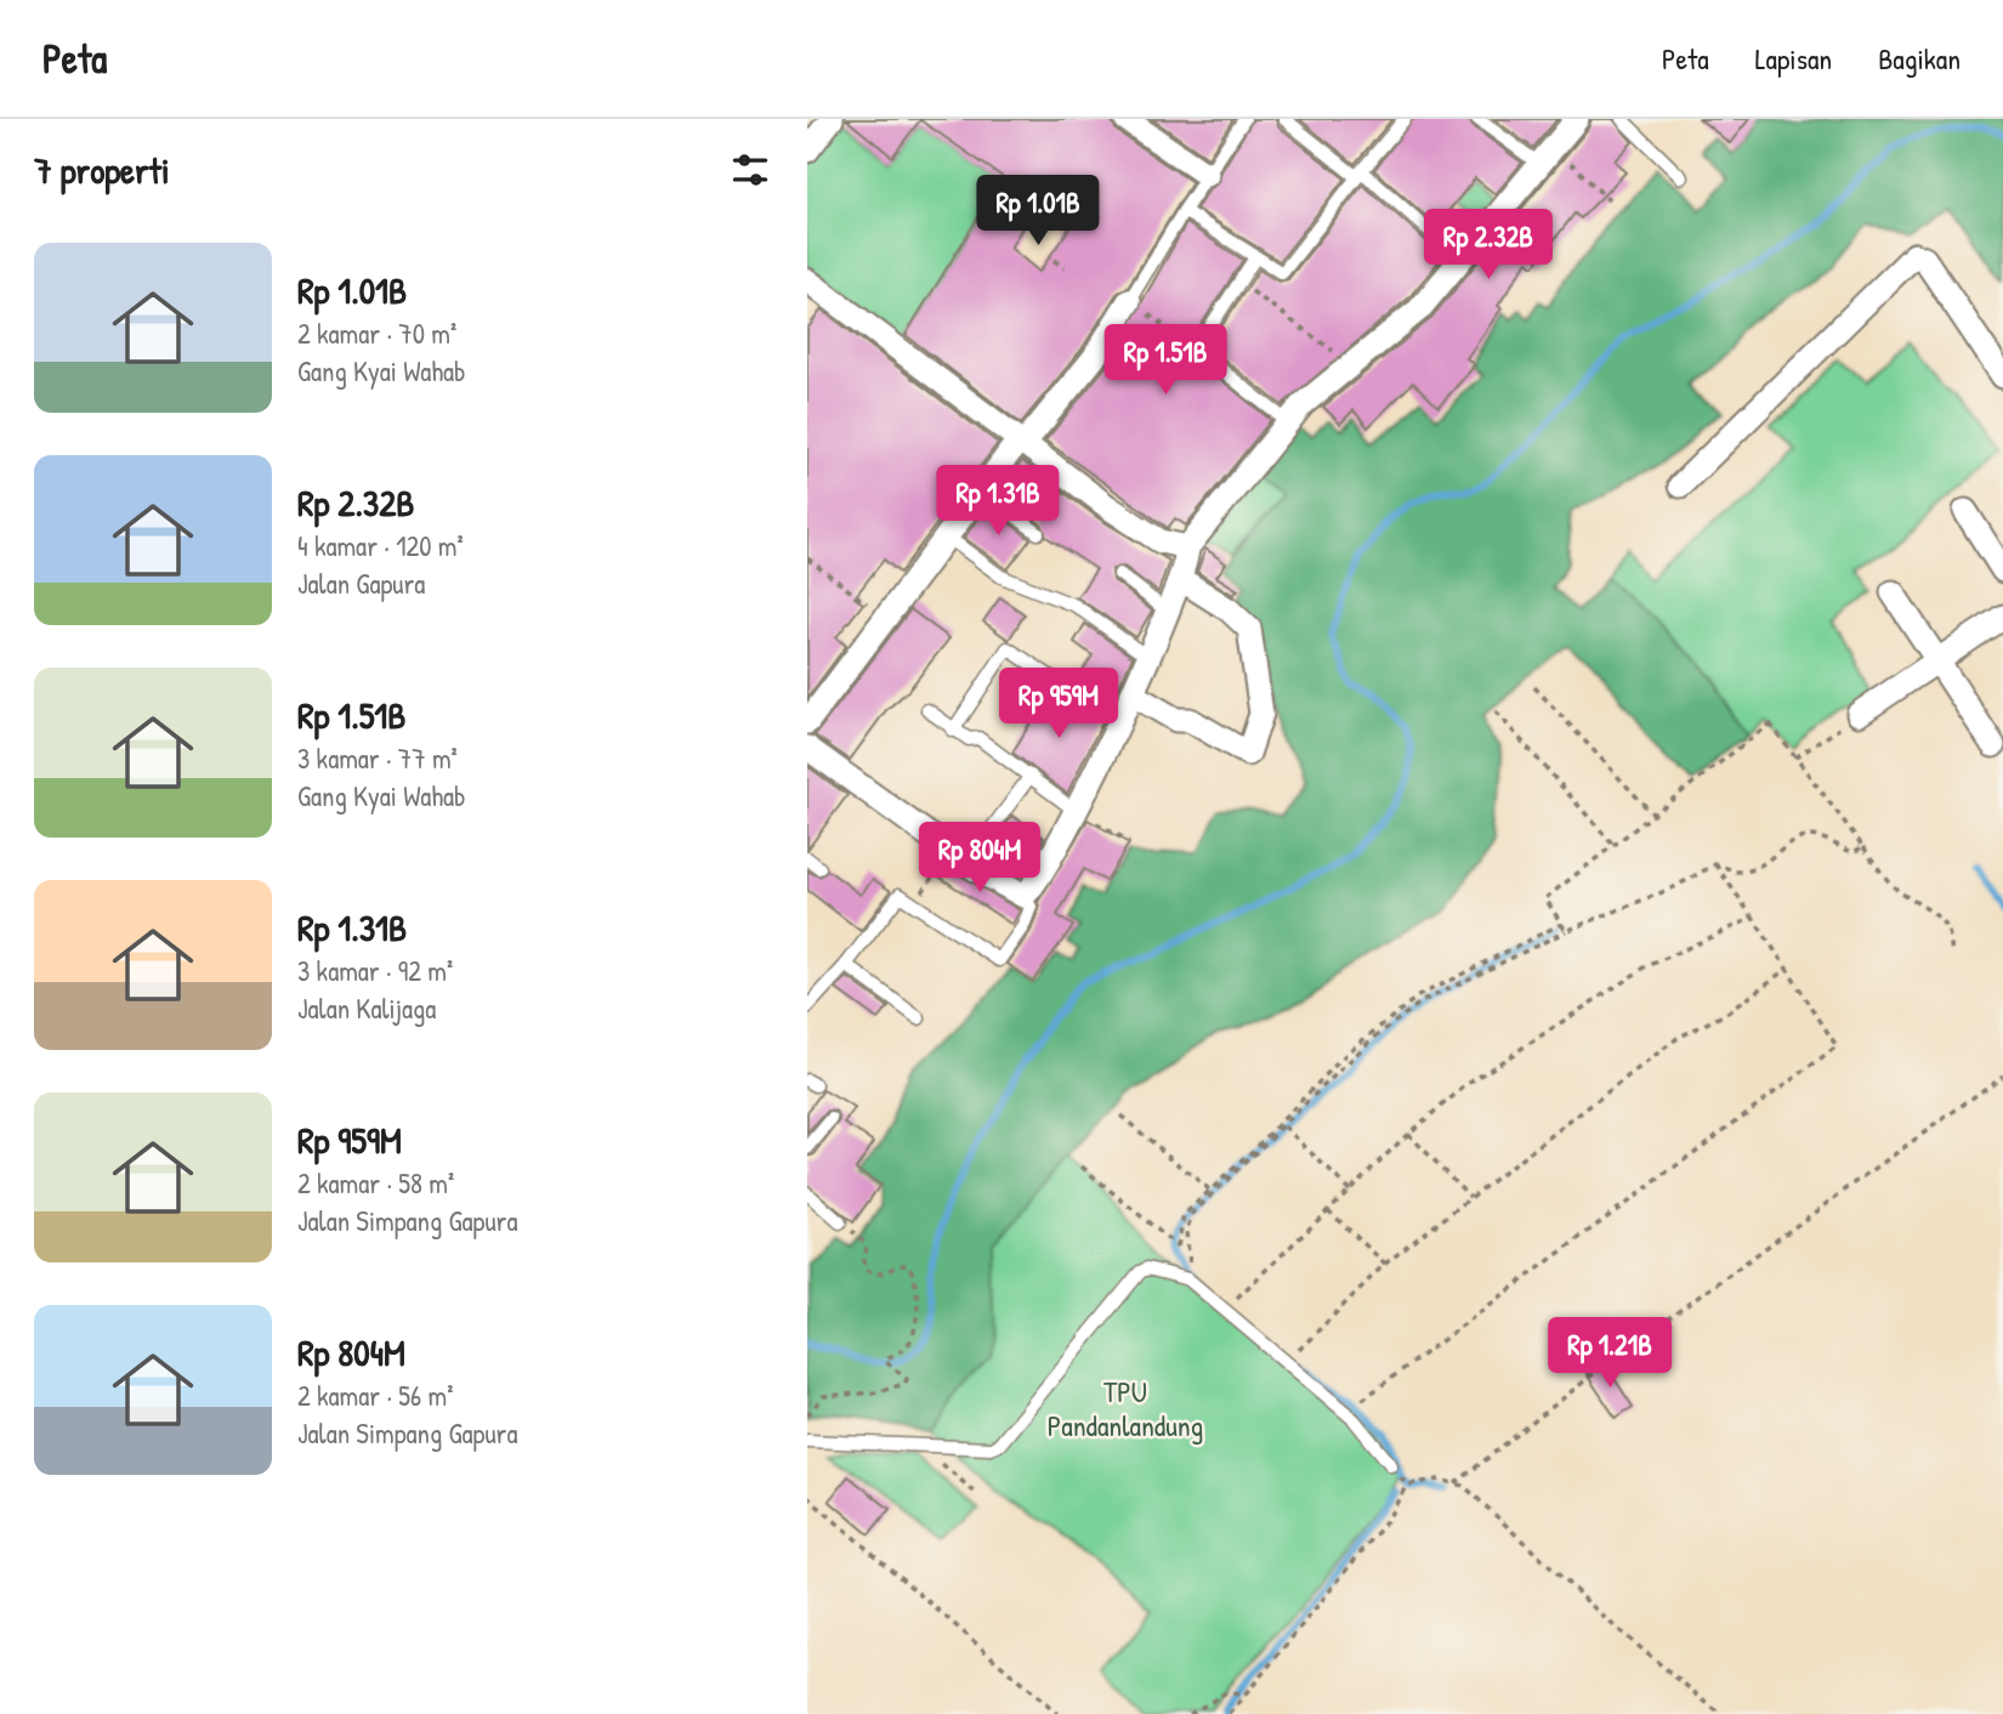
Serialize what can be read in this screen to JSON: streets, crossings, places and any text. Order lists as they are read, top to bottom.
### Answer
{
  "parks": ["TPU Pandanlandung"],
  "page": {
    "header": "Peta",
    "nav": ["Peta", "Lapisan", "Bagikan"],
    "heading": "7 properti",
    "price": [
      "Rp 1.01B",
      "Rp 2.32B",
      "Rp 1.51B",
      "Rp 1.31B",
      "Rp 959M",
      "Rp 804M",
      "Rp 1.21B"
    ],
    "list": [
      {
        "name": "Rp 1.01B",
        "note": "2 kamar · 70 m² · Gang Kyai Wahab"
      },
      {
        "name": "Rp 2.32B",
        "note": "4 kamar · 120 m² · Jalan Gapura"
      },
      {
        "name": "Rp 1.51B",
        "note": "3 kamar · 77 m² · Gang Kyai Wahab"
      },
      {
        "name": "Rp 1.31B",
        "note": "3 kamar · 92 m² · Jalan Kalijaga"
      },
      {
        "name": "Rp 959M",
        "note": "2 kamar · 58 m² · Jalan Simpang Gapura"
      },
      {
        "name": "Rp 804M",
        "note": "2 kamar · 56 m² · Jalan Simpang Gapura"
      }
    ]
  }
}
